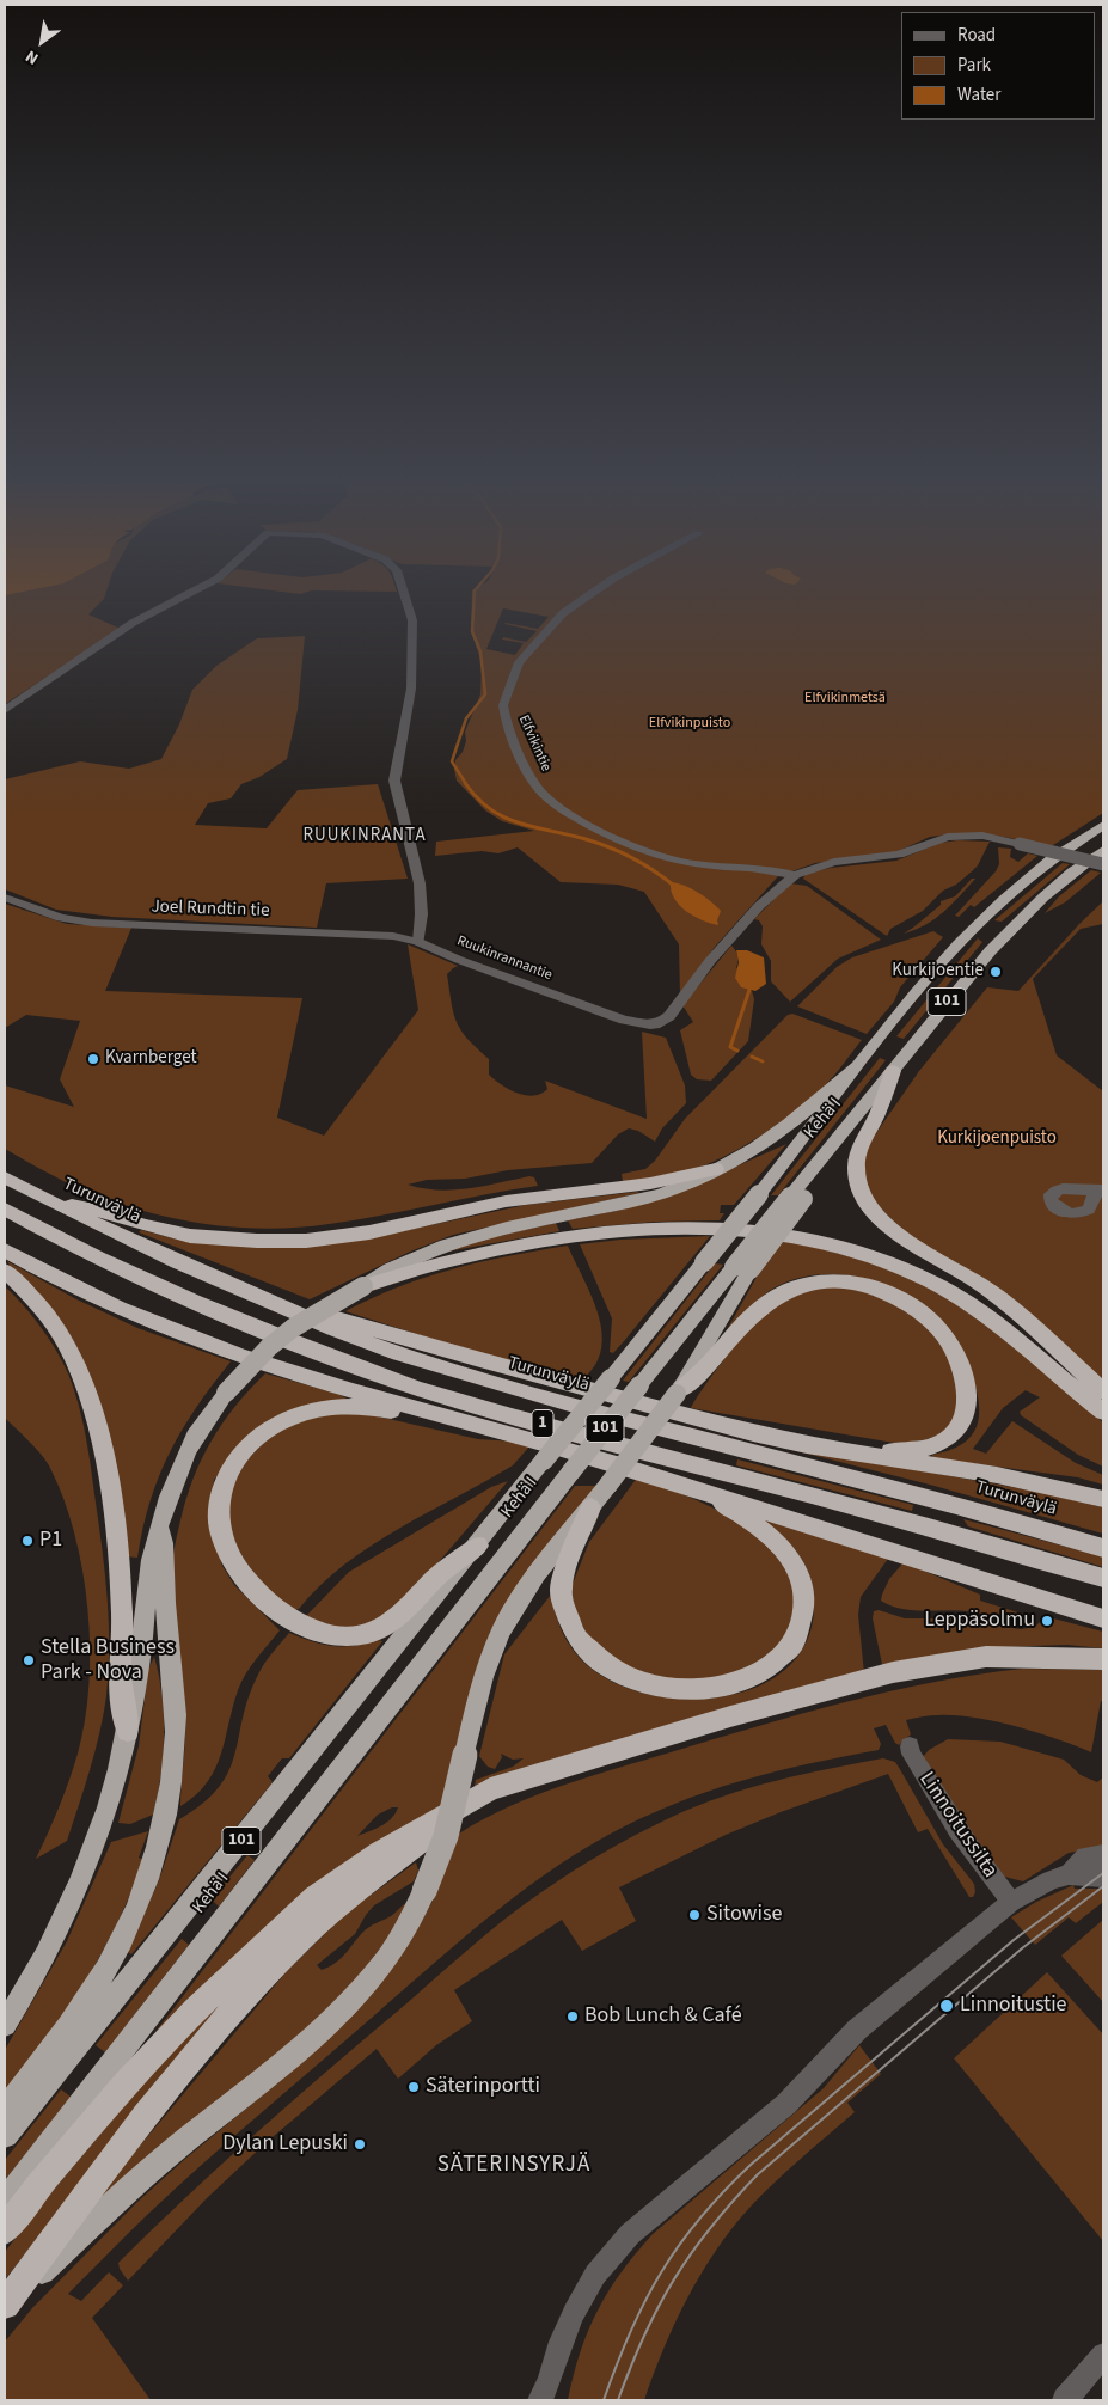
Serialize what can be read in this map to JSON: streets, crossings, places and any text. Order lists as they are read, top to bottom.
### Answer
{
  "streets": {
    "highway": [
      "101",
      "Kehä I",
      "Turunväylä",
      "1"
    ],
    "street": [
      "Elfvikintie",
      "Joel Rundtin tie",
      "Ruukinrannantie",
      "Linnoitussilta"
    ]
  },
  "crossings": [
    ["Elfvikintie", "Ruukinrannantie"],
    ["Joel Rundtin tie", "Ruukinrannantie"]
  ],
  "districts": ["RUUKINRANTA", "SÄTERINSYRJÄ"],
  "parks": ["Elfvikinmetsä", "Elfvikinpuisto", "Kurkijoenpuisto"],
  "places": [
    "Kurkijoentie",
    "Kvarnberget",
    "P1",
    "Leppäsolmu",
    "Stella Business Park - Nova",
    "Sitowise",
    "Linnoitustie",
    "Bob Lunch & Café",
    "Säterinportti",
    "Dylan Lepuski"
  ],
  "legend": ["Road", "Park", "Water"],
  "north": "bottom left"
}
